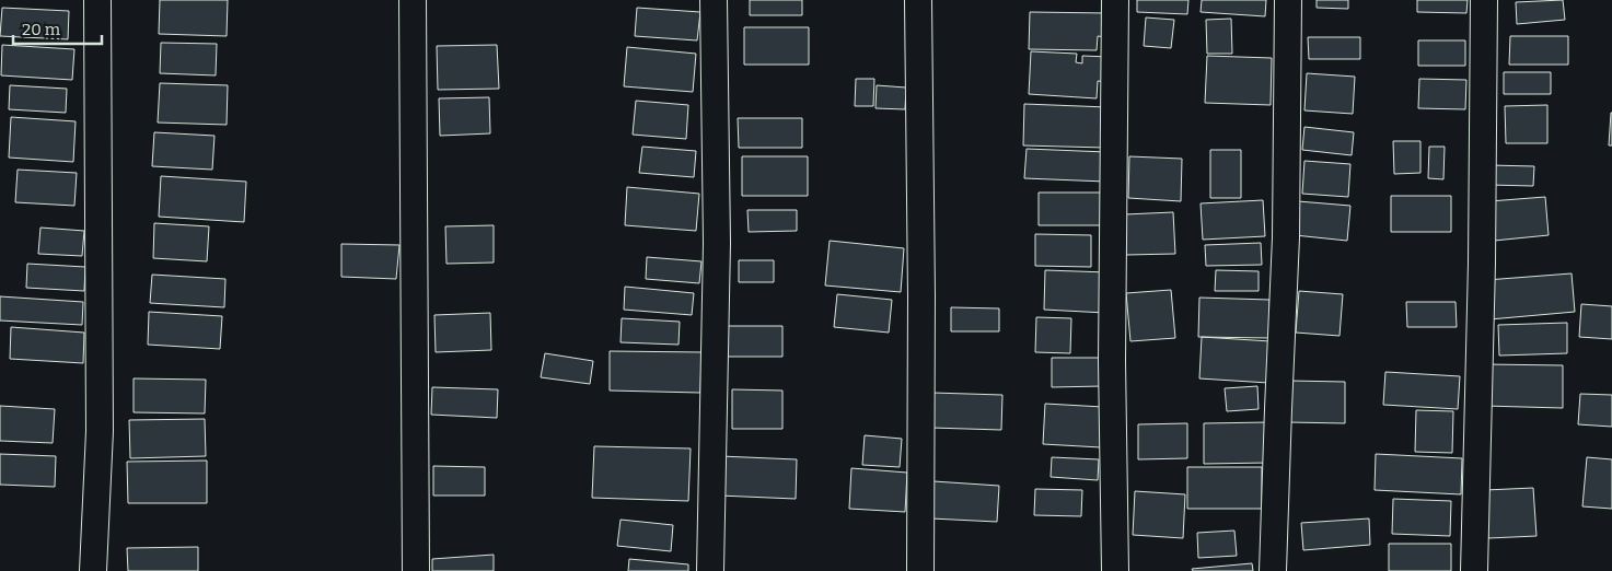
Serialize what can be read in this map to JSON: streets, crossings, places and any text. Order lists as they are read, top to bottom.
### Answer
{
  "scale_bar": "20 m"
}
